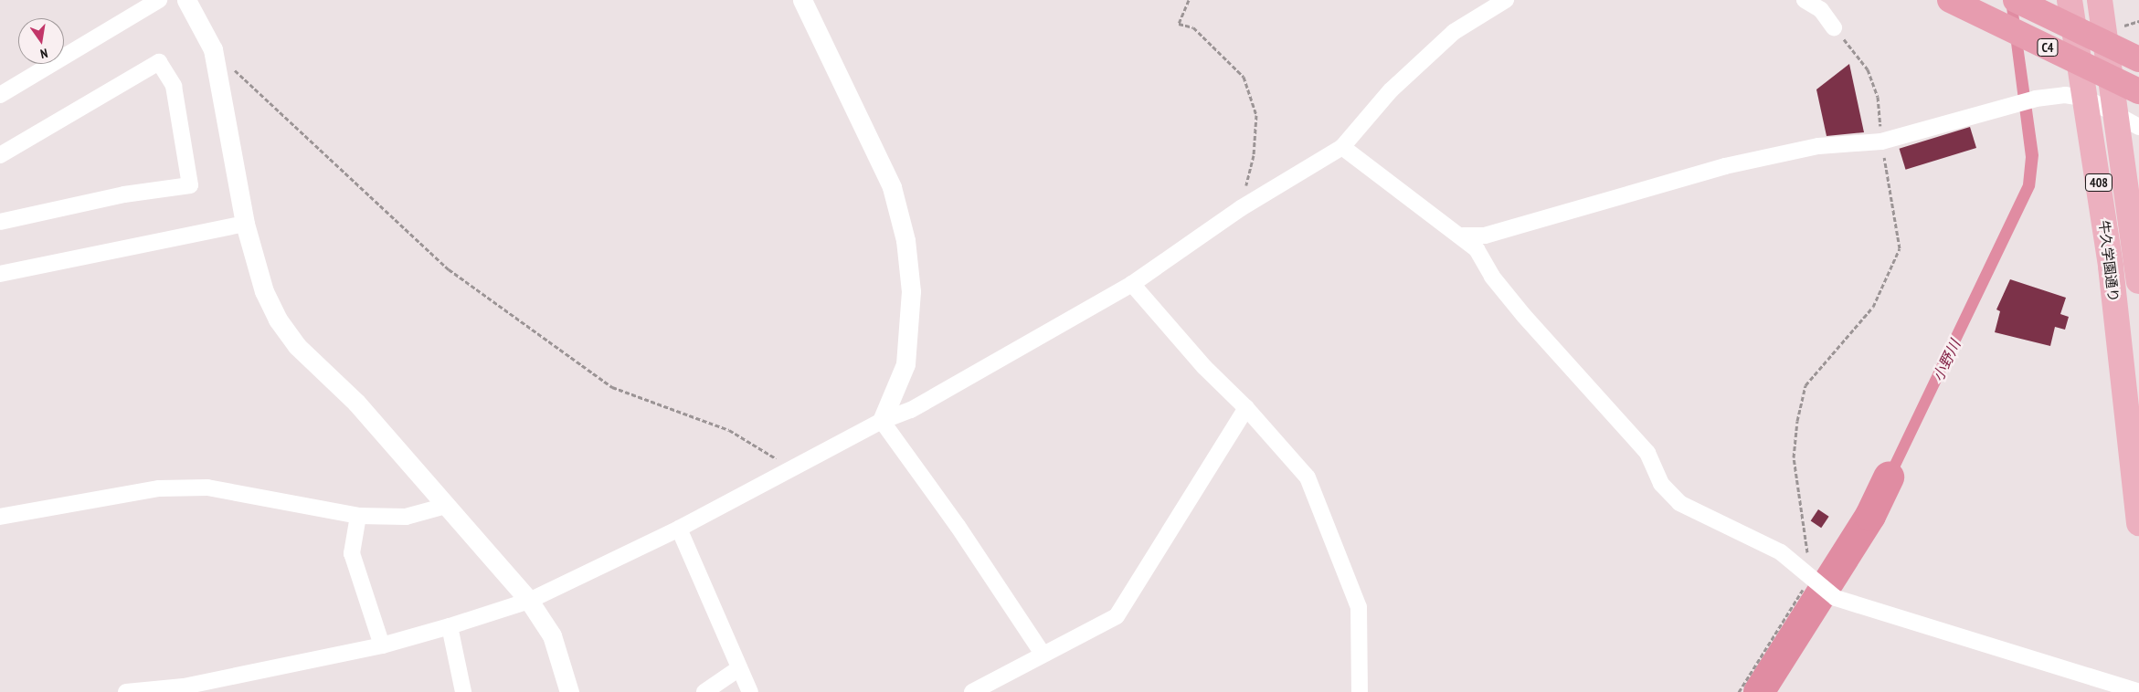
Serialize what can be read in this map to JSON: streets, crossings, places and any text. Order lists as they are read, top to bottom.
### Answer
{
  "streets": {
    "highway": ["C4", "408", "牛久学園通り"]
  },
  "water": ["小野川"],
  "north": "bottom"
}
